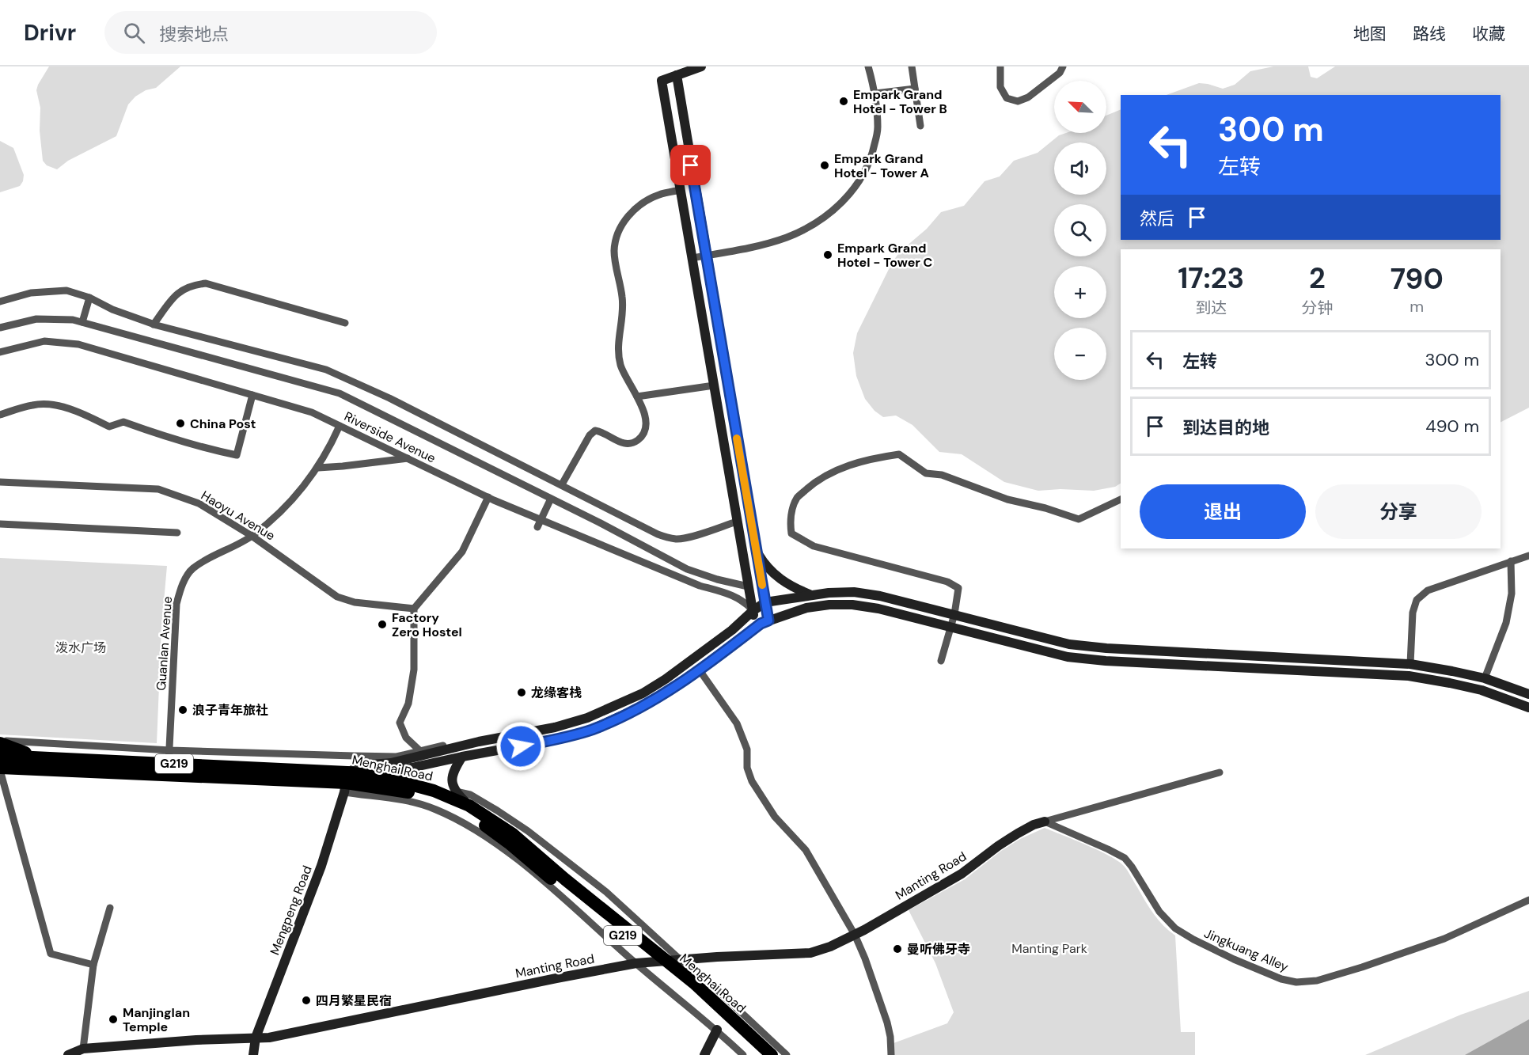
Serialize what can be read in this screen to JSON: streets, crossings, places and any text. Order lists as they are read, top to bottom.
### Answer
{
  "streets": {
    "highway": ["G219", "Menghai Road"],
    "street": [
      "Riverside Avenue",
      "Haoyu Avenue",
      "Guanlan Avenue",
      "Manting Road",
      "Mengpeng Road",
      "Jingkuang Alley"
    ]
  },
  "crossings": [
    ["Riverside Avenue", "Guanlan Avenue"],
    ["Haoyu Avenue", "Guanlan Avenue"],
    ["Guanlan Avenue", "Menghai Road"],
    ["Menghai Road", "Mengpeng Road"],
    ["Manting Road", "Mengpeng Road"],
    ["Manting Road", "Jingkuang Alley"]
  ],
  "parks": ["泼水广场", "Manting Park"],
  "places": [
    "Empark Grand Hotel - Tower B",
    "Empark Grand Hotel - Tower A",
    "Empark Grand Hotel - Tower C",
    "China Post",
    "Factory Zero Hostel",
    "龙缘客栈",
    "浪子青年旅社",
    "曼听佛牙寺",
    "四月繁星民宿",
    "Manjinglan Temple"
  ],
  "north": "top left",
  "page": {
    "header": "Drivr",
    "search": "搜索地点",
    "nav": ["地图", "路线", "收藏"],
    "map_buttons": ["+", "−"],
    "turn": ["300 m", "左转"],
    "then": "然后",
    "eta": [
      "17:23",
      "到达",
      "2",
      "分钟",
      "790",
      "m"
    ],
    "list": [
      {
        "name": "左转",
        "value": "300 m"
      },
      {
        "name": "到达目的地",
        "value": "490 m"
      }
    ],
    "buttons": ["退出", "分享"]
  }
}
